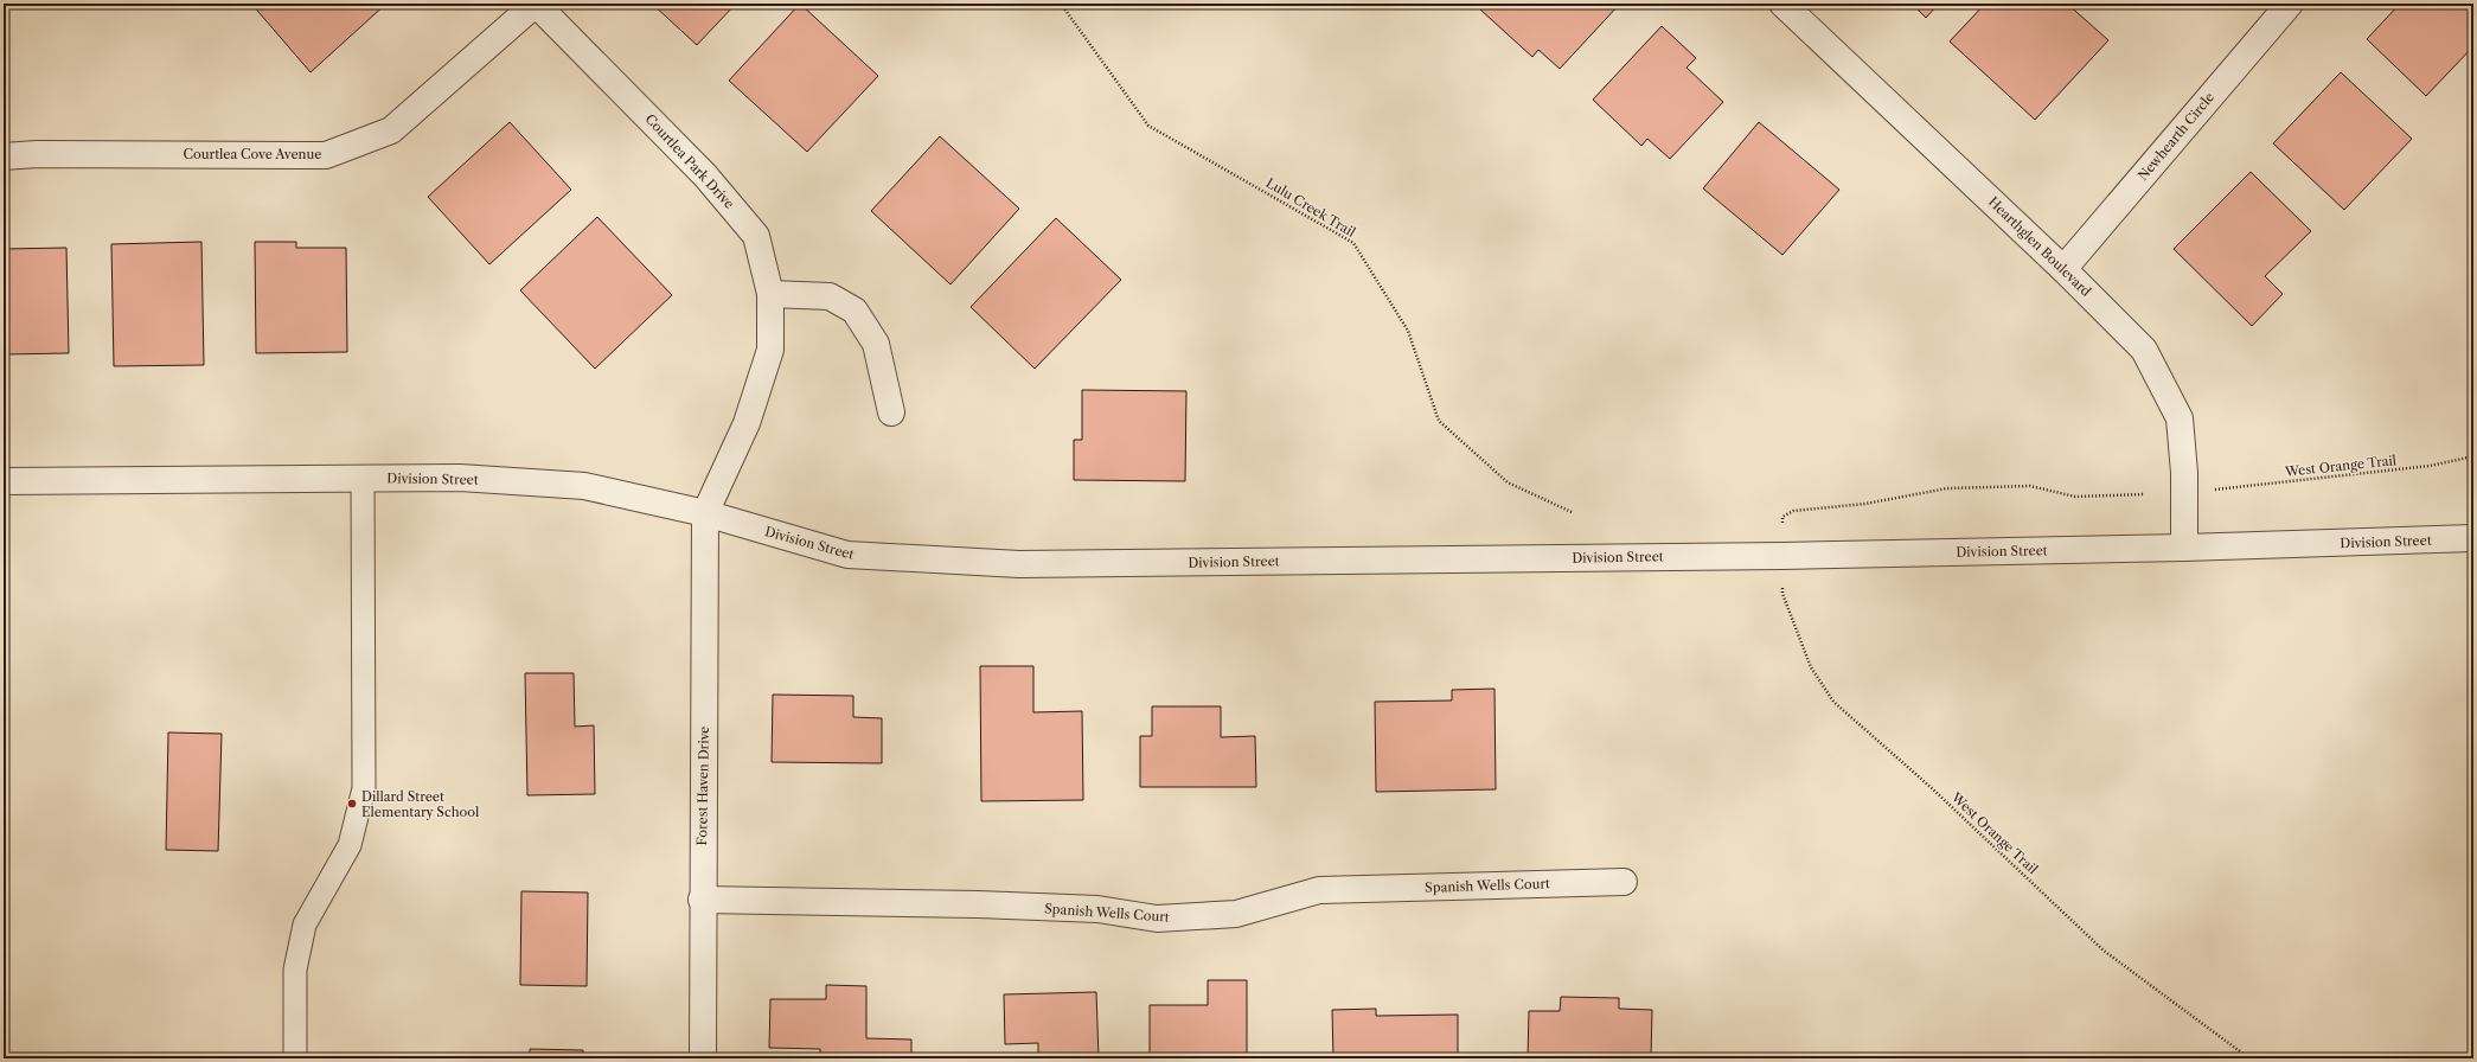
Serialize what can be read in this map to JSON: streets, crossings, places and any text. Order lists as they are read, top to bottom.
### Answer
{
  "streets": {
    "street": [
      "Newhearth Circle",
      "Courtlea Cove Avenue",
      "Courtlea Park Drive",
      "Hearthglen Boulevard",
      "Division Street",
      "Forest Haven Drive",
      "Spanish Wells Court"
    ],
    "path": ["Lulu Creek Trail", "West Orange Trail"]
  },
  "crossings": [
    ["Newhearth Circle", "Hearthglen Boulevard"],
    ["Courtlea Cove Avenue", "Courtlea Park Drive"],
    ["Courtlea Park Drive", "Division Street"],
    ["Courtlea Park Drive", "Forest Haven Drive"],
    ["Hearthglen Boulevard", "Division Street"],
    ["Division Street", "Forest Haven Drive"],
    ["Forest Haven Drive", "Spanish Wells Court"]
  ],
  "places": ["Dillard Street Elementary School"]
}
